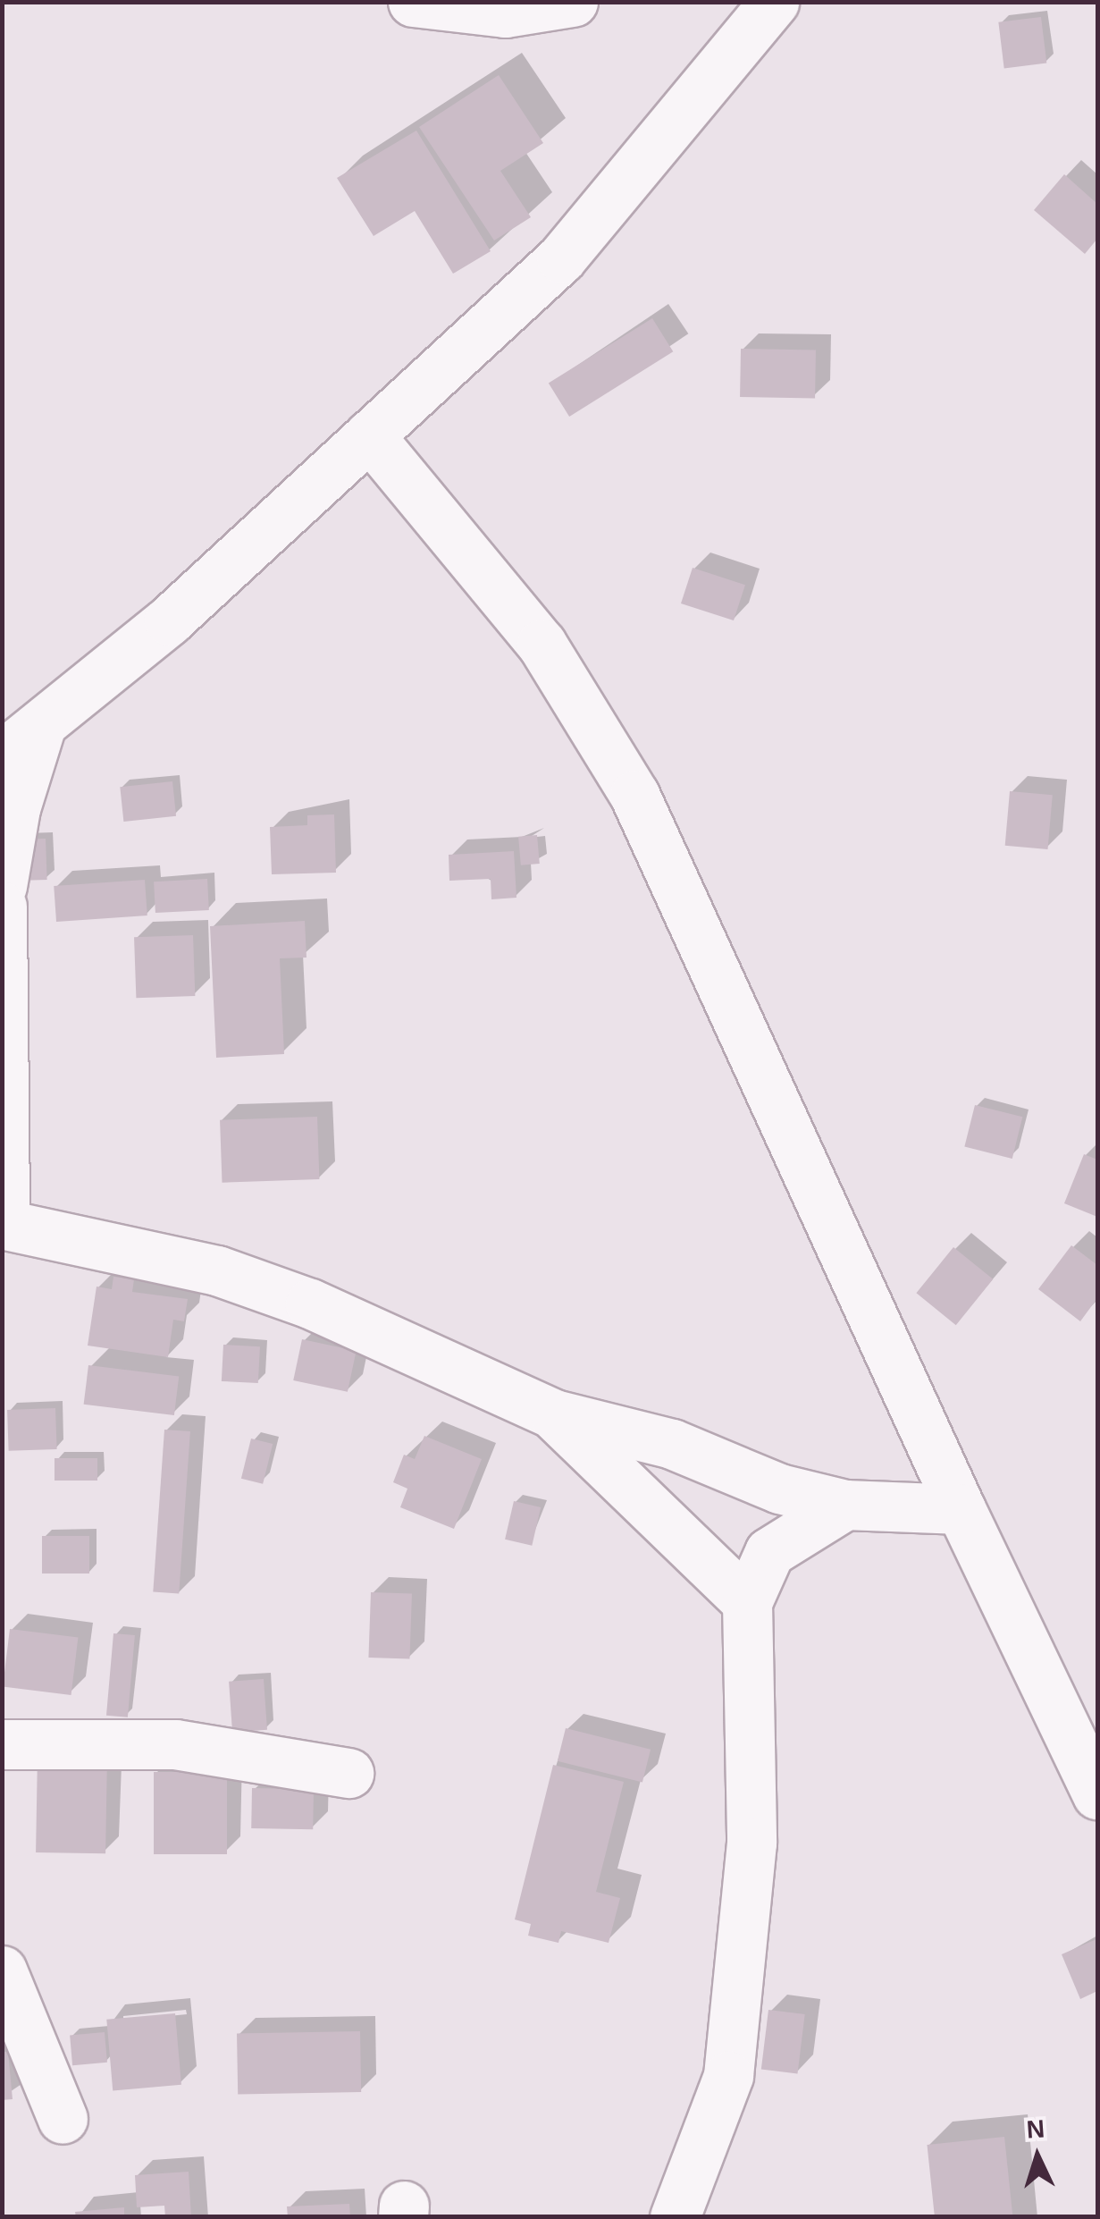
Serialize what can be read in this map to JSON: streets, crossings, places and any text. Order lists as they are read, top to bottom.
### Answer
{
  "north": "top"
}
